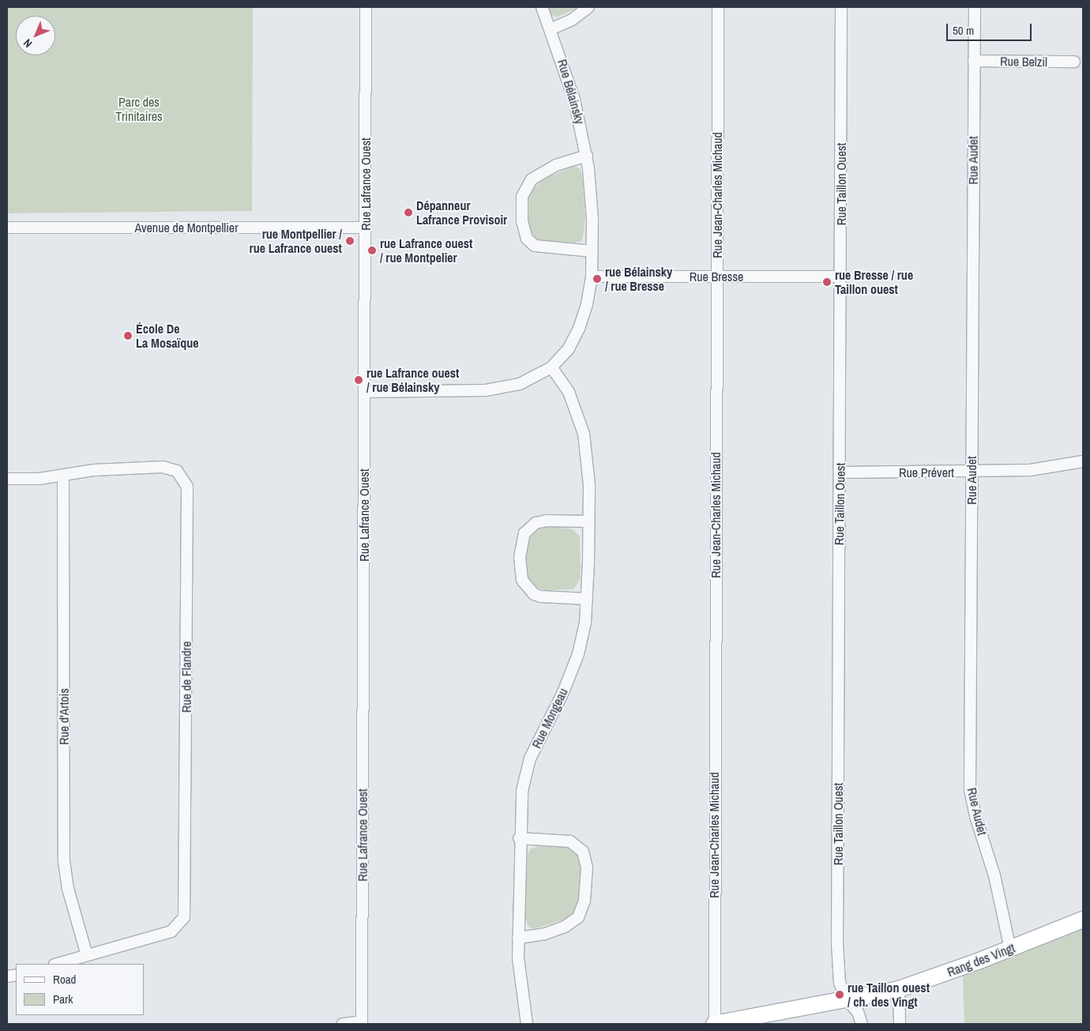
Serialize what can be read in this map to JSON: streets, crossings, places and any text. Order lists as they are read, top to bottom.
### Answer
{
  "streets": {
    "street": [
      "Rue Belzil",
      "Rue Bélainsky",
      "Rue Audet",
      "Rue Lafrance Ouest",
      "Rue Taillon Ouest",
      "Rue Jean-Charles Michaud",
      "Avenue de Montpellier",
      "Rue Bresse",
      "Rue Prévert",
      "Rue de Flandre",
      "Rue d'Artois",
      "Rue Mongeau",
      "Rang des Vingt"
    ]
  },
  "crossings": [
    ["Rue Belzil", "Rue Audet"],
    ["Rue Bélainsky", "Rue Lafrance Ouest"],
    ["Rue Bélainsky", "Rue Bresse"],
    ["Rue Bélainsky", "Rue Mongeau"],
    ["Rue Audet", "Rue Prévert"],
    ["Rue Audet", "Rang des Vingt"],
    ["Rue Lafrance Ouest", "Avenue de Montpellier"],
    ["Rue Taillon Ouest", "Rue Bresse"],
    ["Rue Taillon Ouest", "Rue Prévert"],
    ["Rue Taillon Ouest", "Rang des Vingt"],
    ["Rue Jean-Charles Michaud", "Rue Bresse"],
    ["Rue Jean-Charles Michaud", "Rang des Vingt"],
    ["Rue de Flandre", "Rue d'Artois"]
  ],
  "parks": ["Parc des Trinitaires"],
  "places": [
    "Dépanneur Lafrance Provisoir",
    "rue Montpellier / rue Lafrance ouest",
    "rue Lafrance ouest / rue Montpelier",
    "rue Bélainsky / rue Bresse",
    "rue Bresse / rue Taillon ouest",
    "École De La Mosaïque",
    "rue Lafrance ouest / rue Bélainsky",
    "rue Taillon ouest / ch. des Vingt"
  ],
  "legend": ["Road", "Park"],
  "scale_bar": "50 m",
  "north": "bottom left"
}
